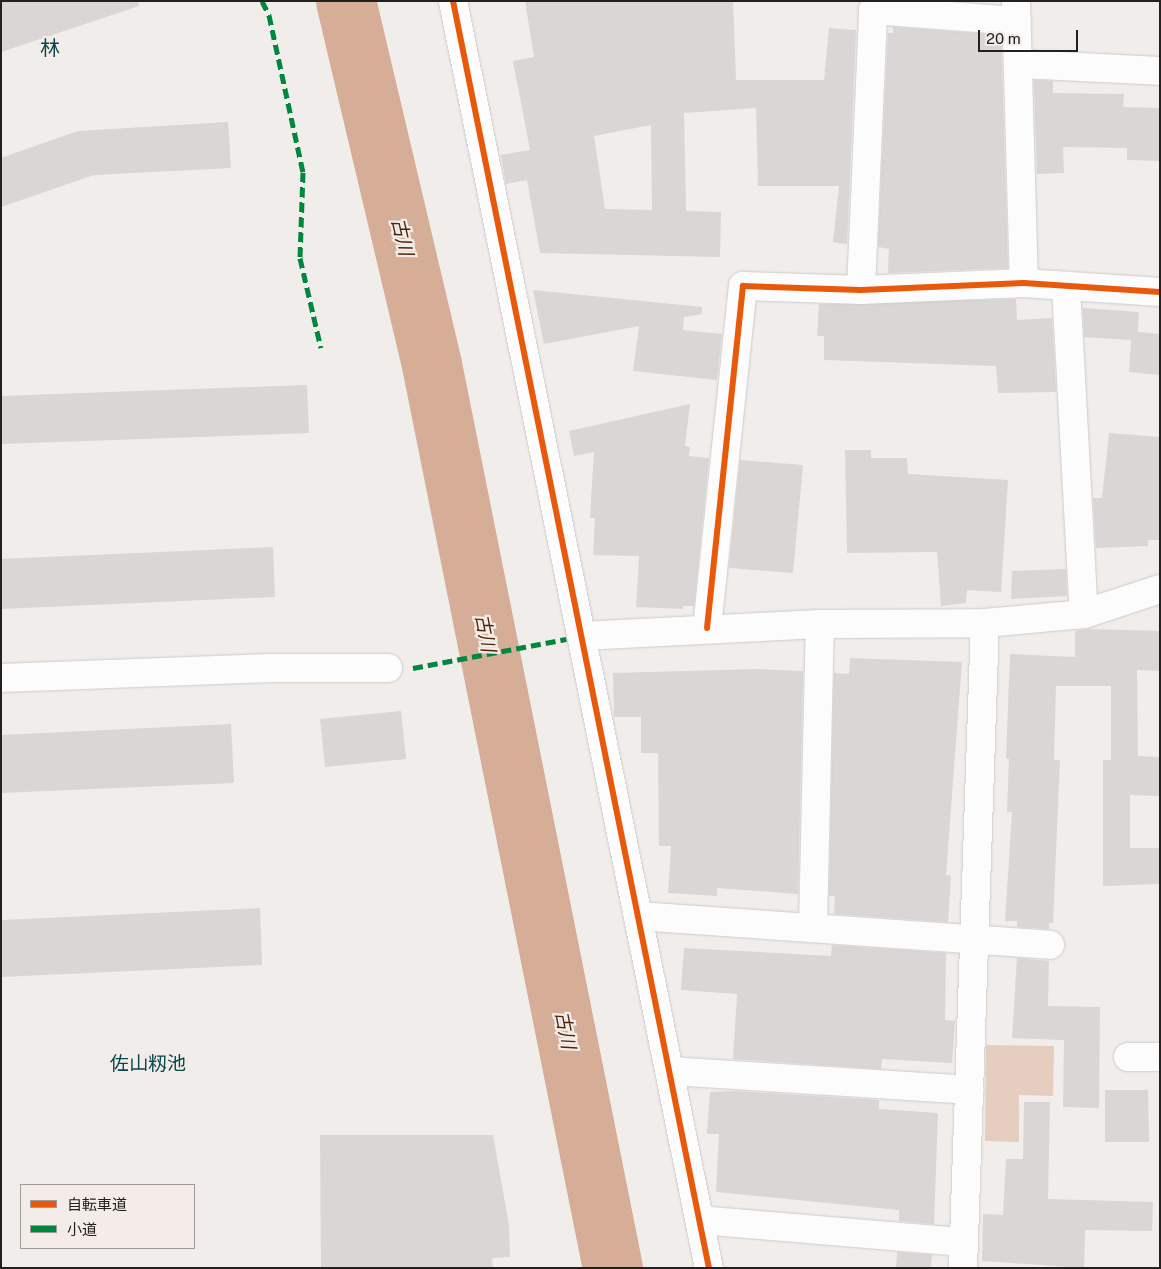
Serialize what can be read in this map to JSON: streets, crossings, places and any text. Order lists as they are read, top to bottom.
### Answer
{
  "districts": ["林", "佐山籾池"],
  "water": ["古川"],
  "legend": ["自転車道", "小道"],
  "scale_bar": "20 m"
}
